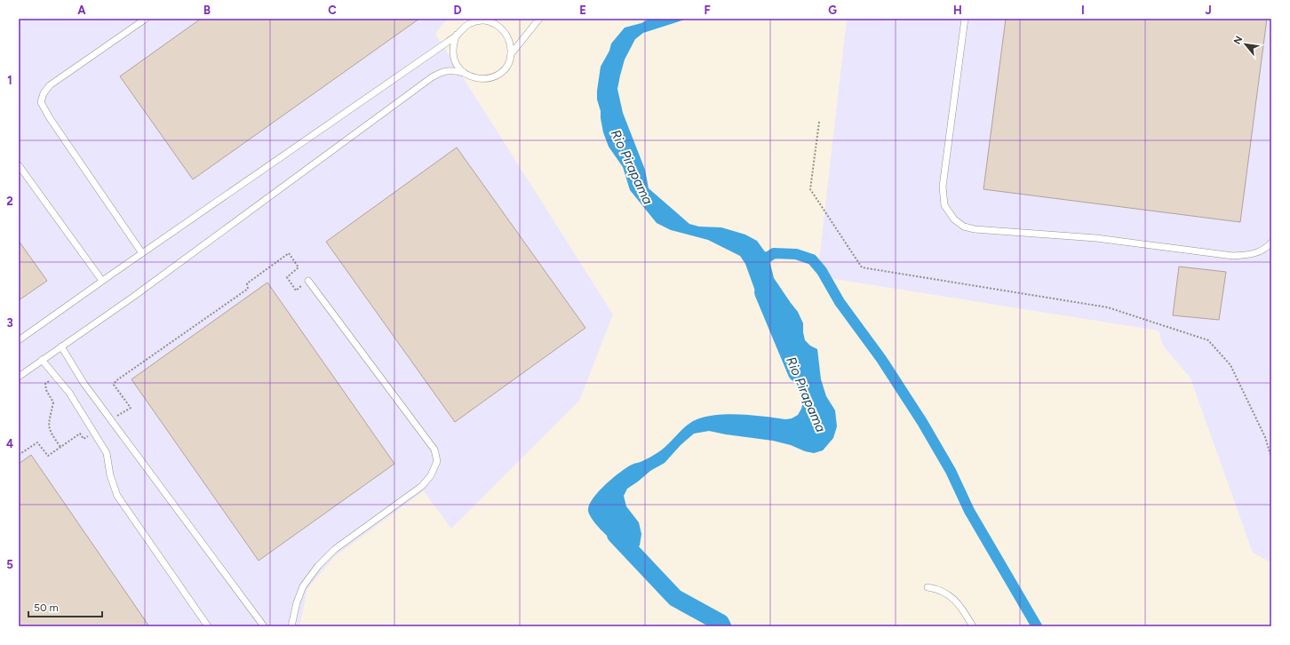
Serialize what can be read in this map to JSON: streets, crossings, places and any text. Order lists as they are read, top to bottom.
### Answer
{
  "water": ["Rio Pirapama"],
  "scale_bar": "50 m",
  "north": "top left",
  "grid": {
    "columns": [
      "A",
      "B",
      "C",
      "D",
      "E",
      "F",
      "G",
      "H",
      "I",
      "J"
    ],
    "rows": [
      "1",
      "2",
      "3",
      "4",
      "5"
    ]
  }
}
